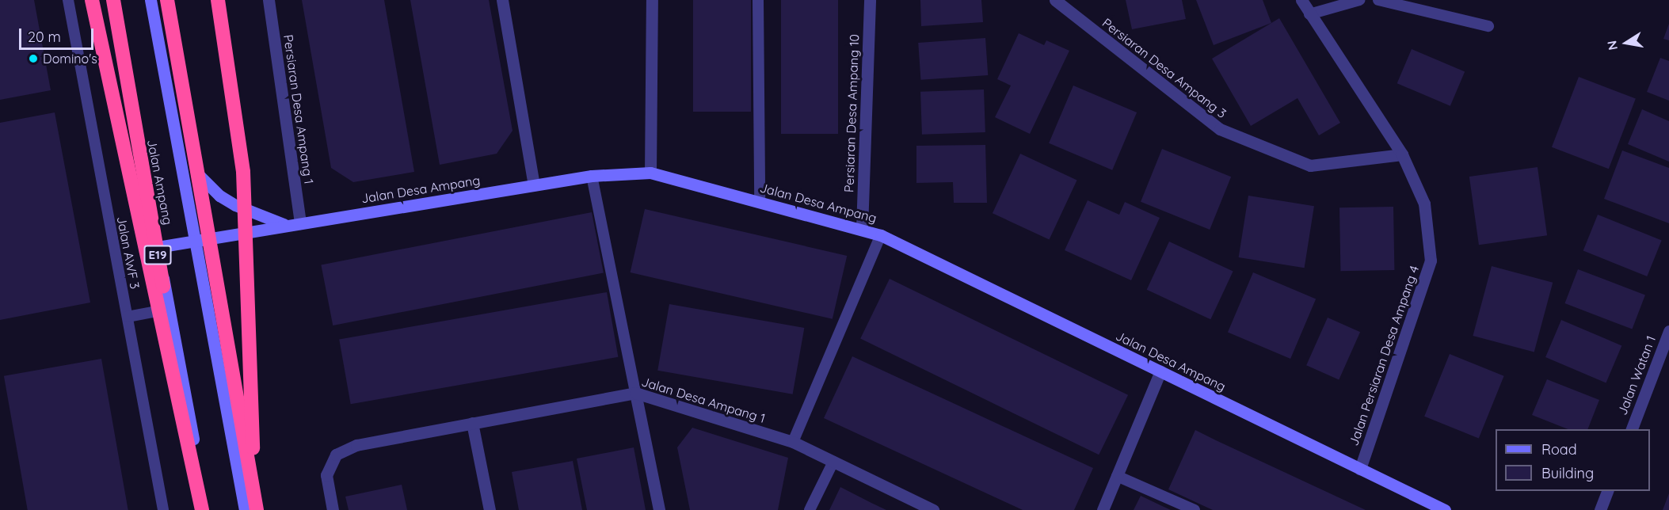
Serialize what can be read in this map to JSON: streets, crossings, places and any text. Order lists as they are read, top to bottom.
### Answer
{
  "streets": {
    "highway": ["E19"],
    "street": [
      "Persiaran Desa Ampang 3",
      "Persiaran Desa Ampang 1",
      "Persiaran Desa Ampang 10",
      "Jalan Ampang",
      "Jalan Desa Ampang",
      "Jalan Persiaran Desa Ampang 4",
      "Jalan Watan 1",
      "Jalan Desa Ampang 1"
    ],
    "lane": ["Jalan AWF 3"]
  },
  "crossings": [
    ["Persiaran Desa Ampang 3", "Jalan Persiaran Desa Ampang 4"],
    ["Persiaran Desa Ampang 1", "Jalan Desa Ampang"],
    ["Persiaran Desa Ampang 10", "Jalan Desa Ampang"],
    ["Jalan Ampang", "Jalan Desa Ampang"],
    ["Jalan Ampang", "E19"],
    ["Jalan Desa Ampang", "Jalan Persiaran Desa Ampang 4"]
  ],
  "places": ["Domino's"],
  "legend": ["Road", "Building"],
  "scale_bar": "20 m",
  "north": "left"
}
